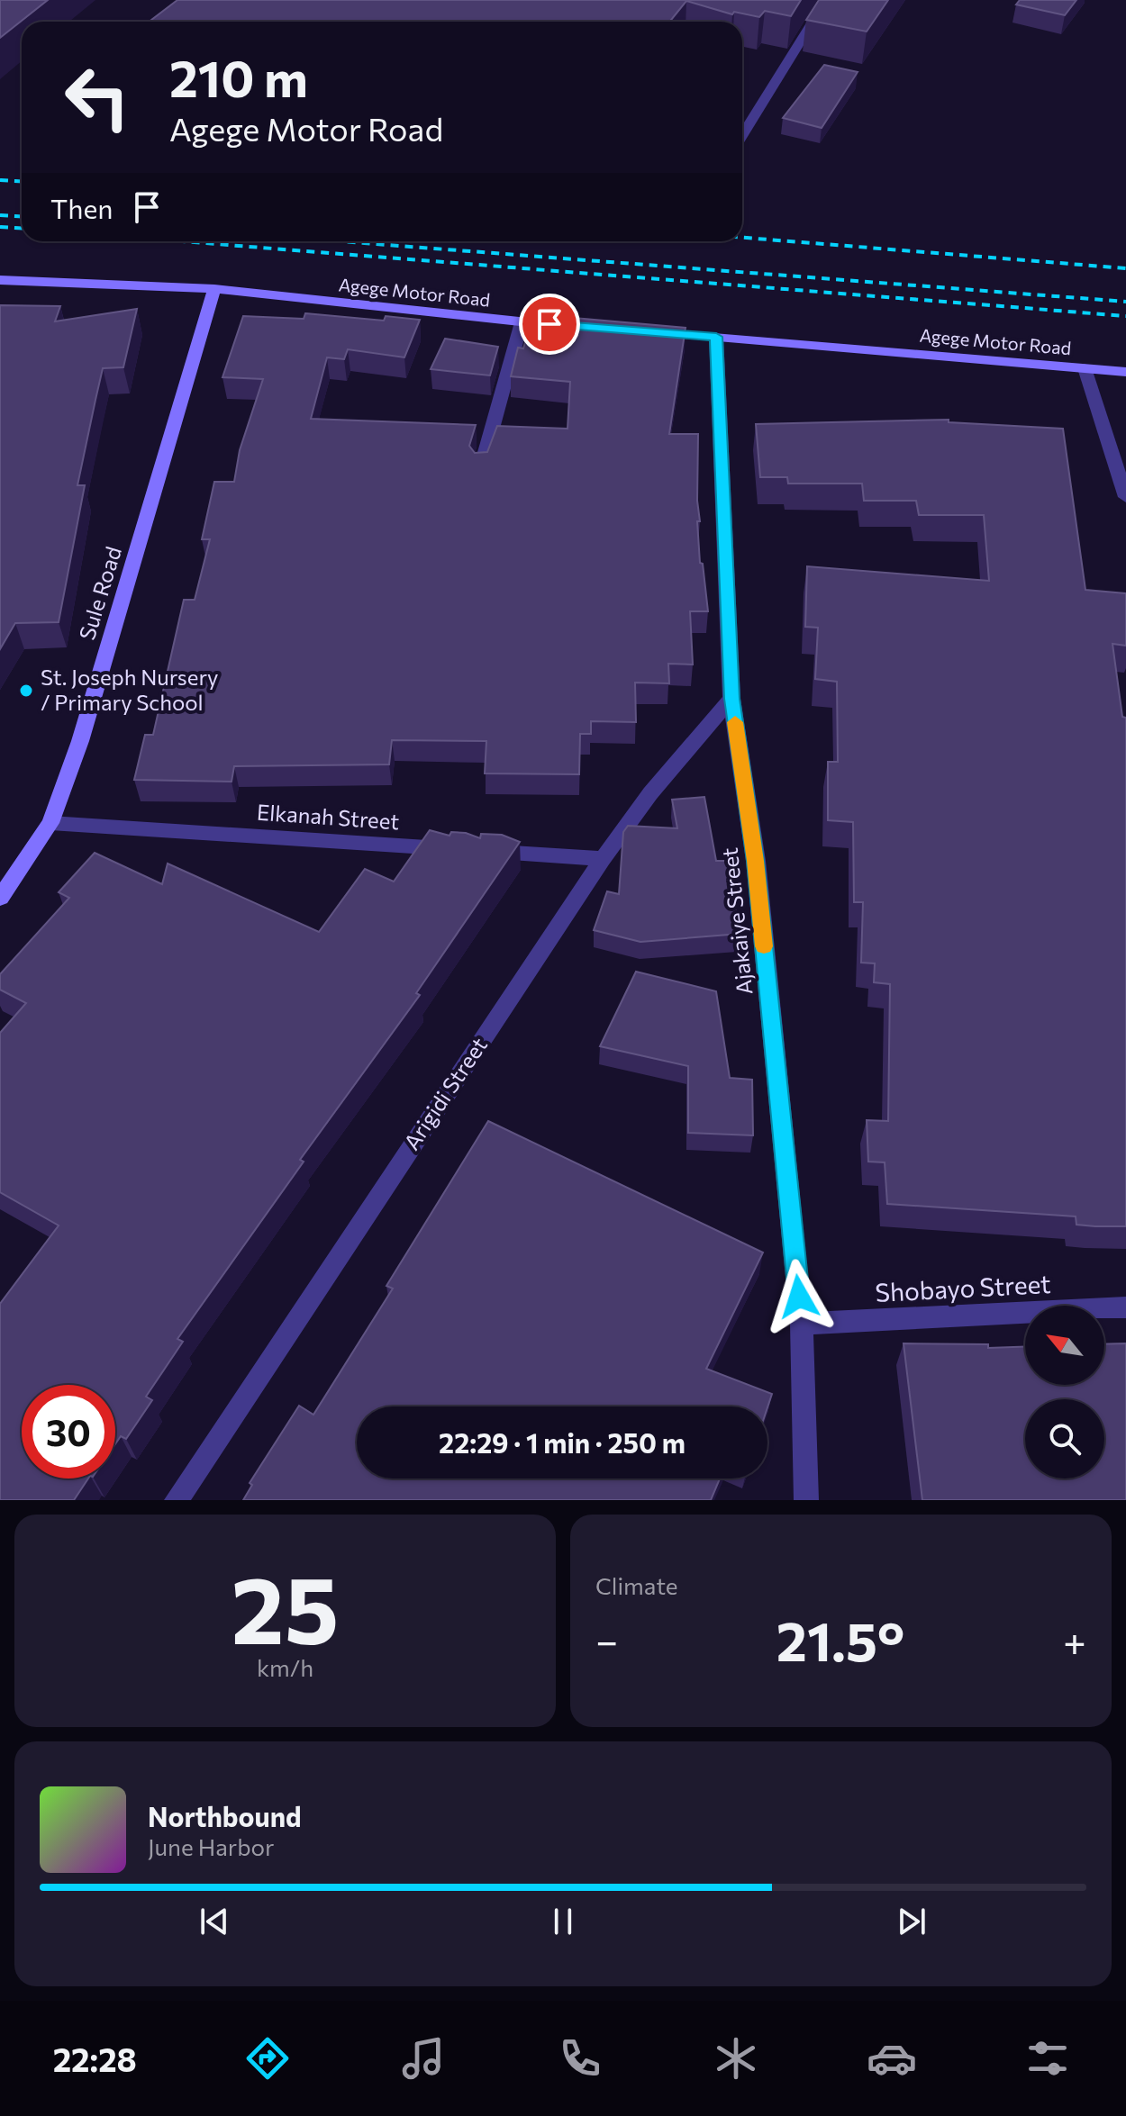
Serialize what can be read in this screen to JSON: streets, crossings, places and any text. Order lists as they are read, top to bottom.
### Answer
{
  "streets": {
    "main road": ["Agege Motor Road", "Sule Road"],
    "street": [
      "Elkanah Street",
      "Ajakaiye Street",
      "Arigidi Street",
      "Shobayo Street"
    ]
  },
  "crossings": [
    ["Agege Motor Road", "Sule Road"],
    ["Agege Motor Road", "Ajakaiye Street"],
    ["Sule Road", "Elkanah Street"],
    ["Elkanah Street", "Arigidi Street"],
    ["Ajakaiye Street", "Arigidi Street"],
    ["Ajakaiye Street", "Shobayo Street"]
  ],
  "places": ["St. Joseph Nursery / Primary School"],
  "north": "top left",
  "page": {
    "turn": ["210 m", "Agege Motor Road"],
    "then": "Then",
    "limit": "30",
    "trip": "22:29 · 1 min · 250 m",
    "tile": [
      ["25", "km/h"],
      "Climate"
    ],
    "heat": ["−", "21.5°", "+"],
    "song": ["Northbound", "June Harbor"],
    "tabs": "22:28"
  }
}
